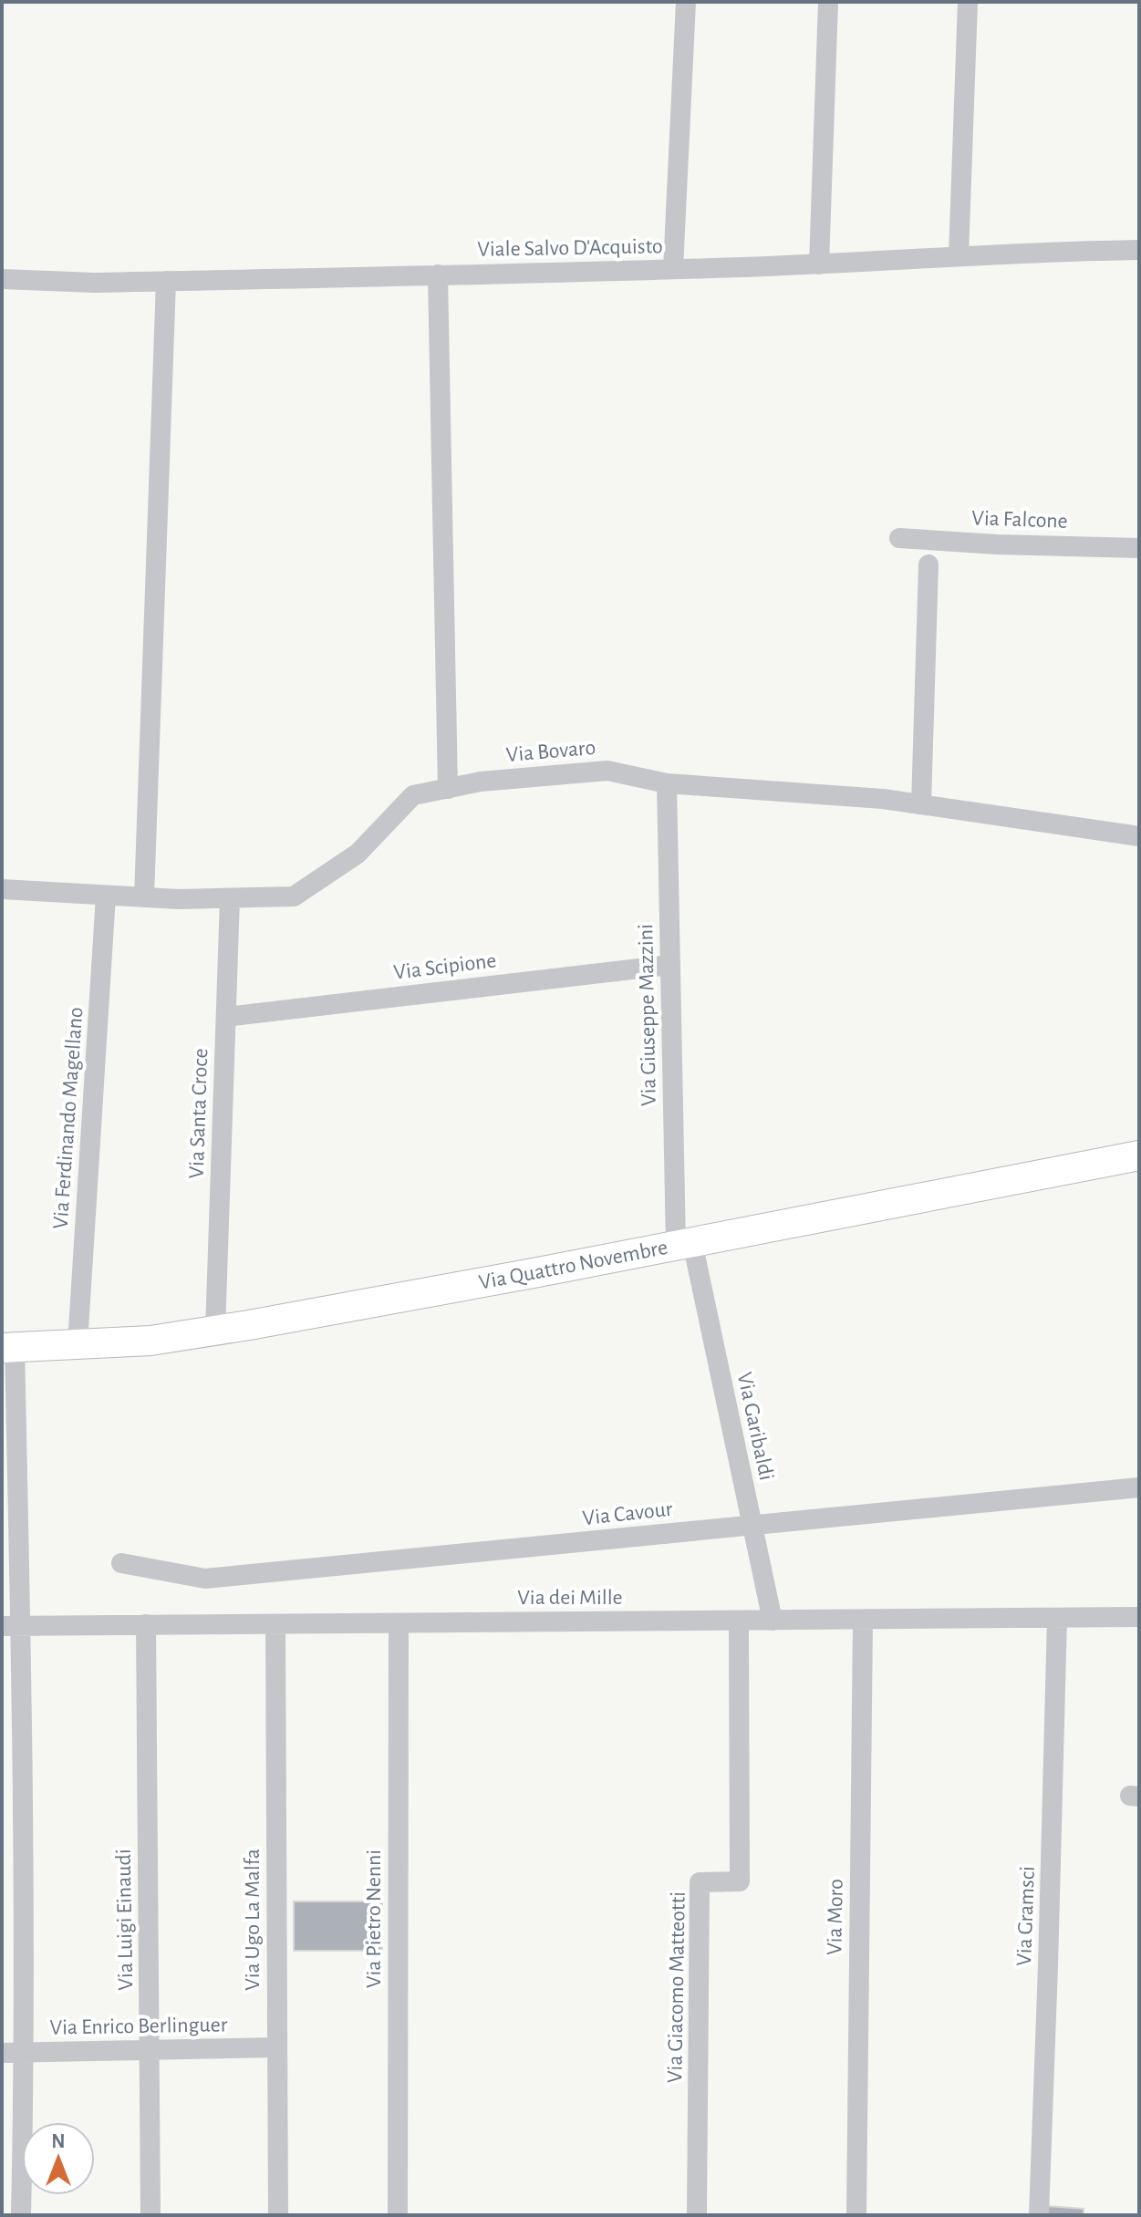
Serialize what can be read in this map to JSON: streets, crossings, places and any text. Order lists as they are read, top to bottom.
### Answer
{
  "streets": {
    "street": [
      "Viale Salvo D'Acquisto",
      "Via Falcone",
      "Via Bovaro",
      "Via Scipione",
      "Via Giuseppe Mazzini",
      "Via Santa Croce",
      "Via Ferdinando Magellano",
      "Via Quattro Novembre",
      "Via Garibaldi",
      "Via Cavour",
      "Via dei Mille",
      "Via Gramsci",
      "Via Moro",
      "Via Pietro Nenni",
      "Via Luigi Einaudi",
      "Via Ugo La Malfa",
      "Via Giacomo Matteotti",
      "Via Enrico Berlinguer"
    ]
  },
  "crossings": [
    ["Via Bovaro", "Via Giuseppe Mazzini"],
    ["Via Bovaro", "Via Santa Croce"],
    ["Via Bovaro", "Via Ferdinando Magellano"],
    ["Via Scipione", "Via Giuseppe Mazzini"],
    ["Via Scipione", "Via Santa Croce"],
    ["Via Giuseppe Mazzini", "Via Quattro Novembre"],
    ["Via Giuseppe Mazzini", "Via Garibaldi"],
    ["Via Santa Croce", "Via Quattro Novembre"],
    ["Via Ferdinando Magellano", "Via Quattro Novembre"],
    ["Via Quattro Novembre", "Via Garibaldi"],
    ["Via Garibaldi", "Via Cavour"],
    ["Via Garibaldi", "Via dei Mille"],
    ["Via dei Mille", "Via Gramsci"],
    ["Via dei Mille", "Via Moro"],
    ["Via dei Mille", "Via Pietro Nenni"],
    ["Via dei Mille", "Via Luigi Einaudi"],
    ["Via dei Mille", "Via Ugo La Malfa"],
    ["Via dei Mille", "Via Giacomo Matteotti"],
    ["Via Luigi Einaudi", "Via Enrico Berlinguer"],
    ["Via Ugo La Malfa", "Via Enrico Berlinguer"]
  ],
  "north": "top"
}
